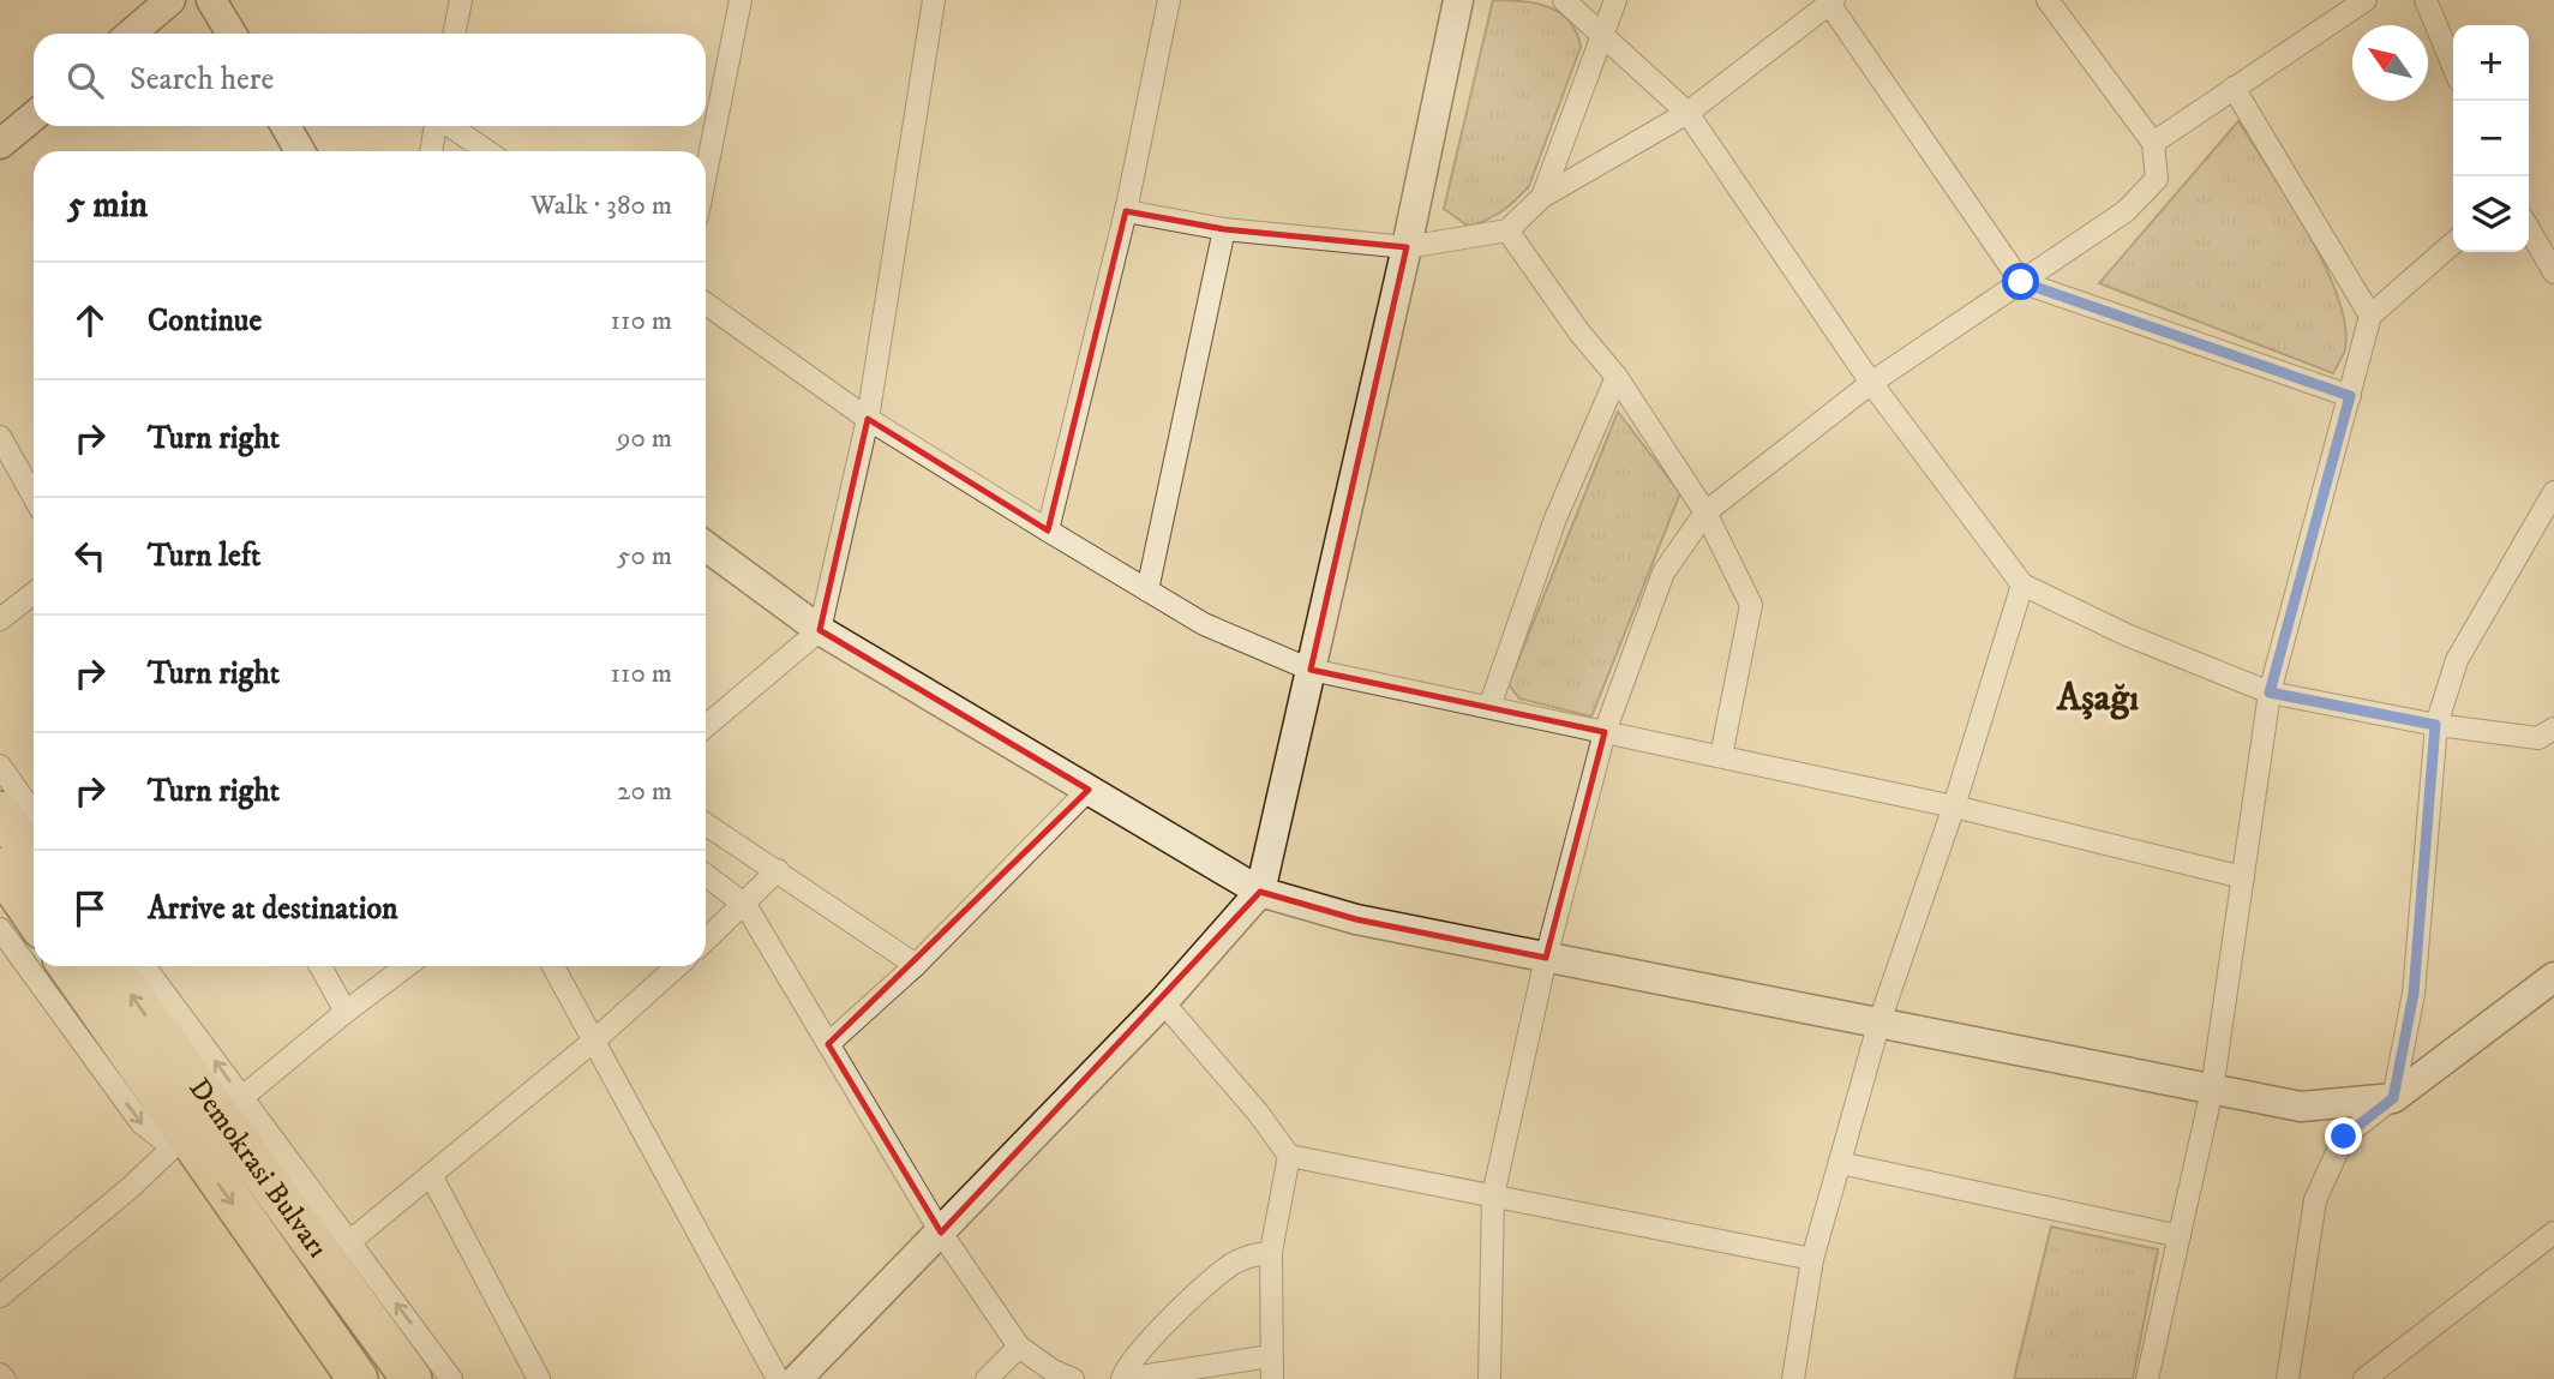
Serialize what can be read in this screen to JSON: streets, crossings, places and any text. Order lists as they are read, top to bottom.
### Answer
{
  "streets": {
    "highway": ["Demokrasi Bulvarı"]
  },
  "districts": ["Aşağı"],
  "north": "top left",
  "page": {
    "map_buttons": ["+", "−"],
    "search": "Search here",
    "heading": ["5 min", "Walk · 380 m"],
    "list": [
      ["Continue", "110 m"],
      ["Turn right", "90 m"],
      ["Turn left", "50 m"],
      ["Turn right", "110 m"],
      ["Turn right", "20 m"],
      "Arrive at destination"
    ]
  }
}
